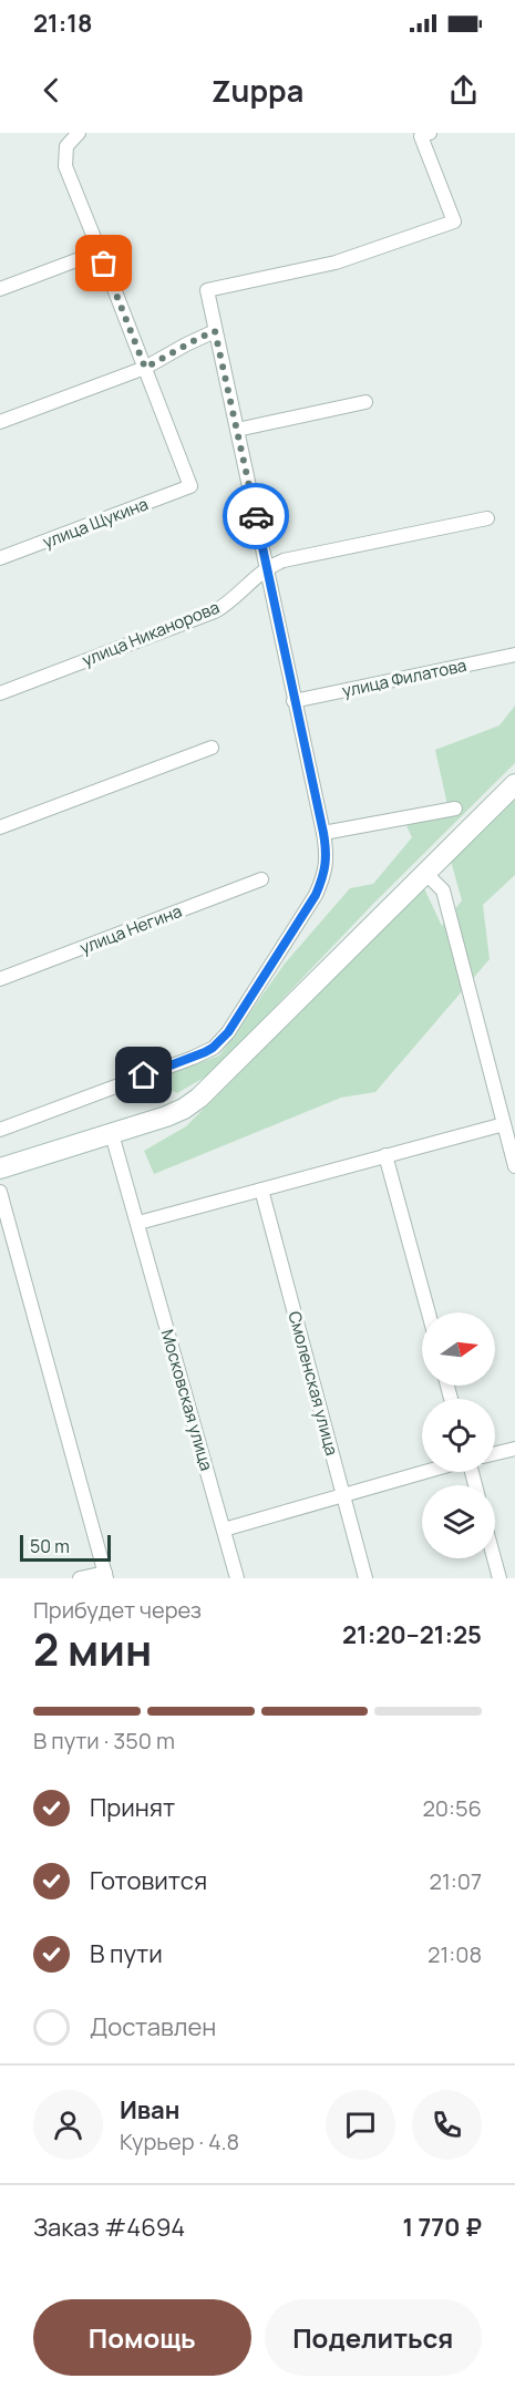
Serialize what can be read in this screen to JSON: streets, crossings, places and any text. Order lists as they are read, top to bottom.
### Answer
{
  "streets": {
    "street": [
      "улица Щукина",
      "улица Никанорова",
      "улица Филатова",
      "улица Негина",
      "Смоленская улица",
      "Московская улица"
    ]
  },
  "scale_bar": "50 m",
  "north": "right",
  "page": {
    "status": "21:18",
    "header": "Zuppa",
    "scale": "50 m",
    "heading": ["2 мин", "Прибудет через", "21:20–21:25"],
    "panel": [
      "Иван",
      "Курьер · 4.8",
      "Заказ #4694",
      "1 770 ₽"
    ],
    "bar": "В пути · 350 m",
    "list": [
      ["Принят", "20:56"],
      ["Готовится", "21:07"],
      ["В пути", "21:08"],
      "Доставлен"
    ],
    "buttons": ["Помощь", "Поделиться"]
  }
}
